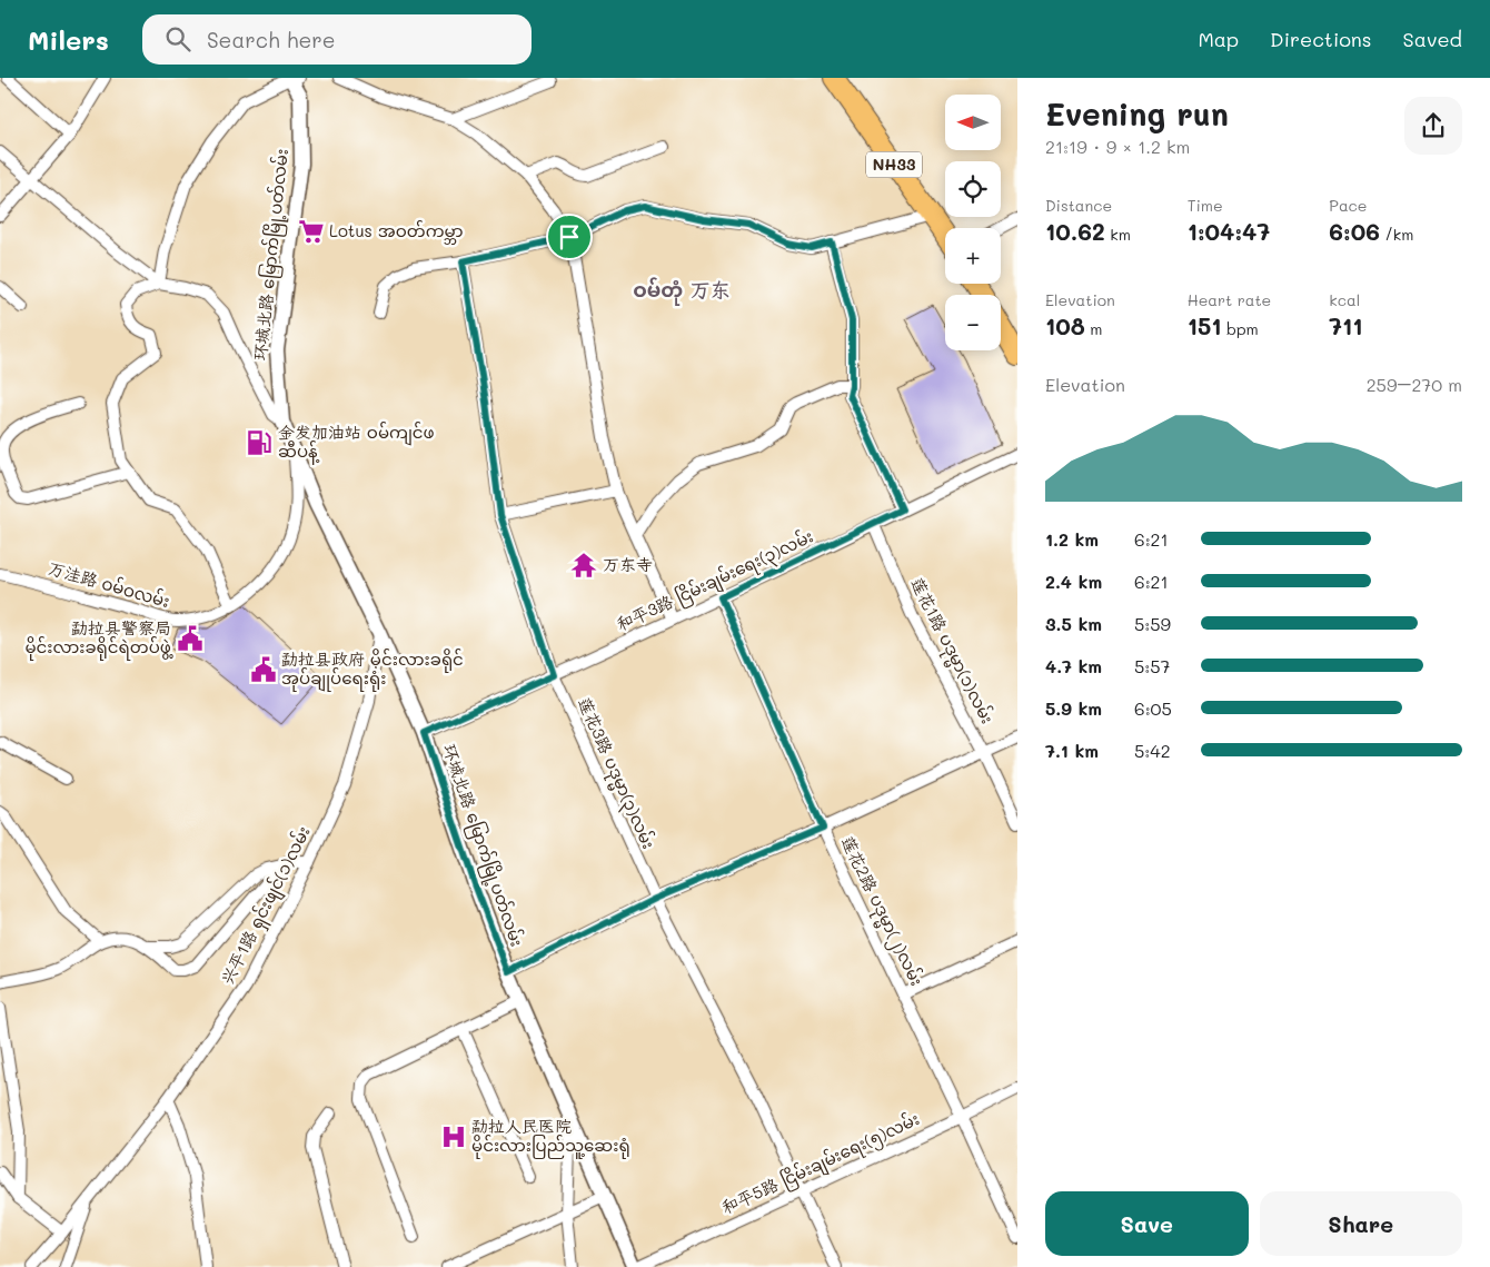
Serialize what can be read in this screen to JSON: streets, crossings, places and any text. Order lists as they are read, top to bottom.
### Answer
{
  "streets": {
    "highway": ["NH33"],
    "street": [
      "环城北路 မြောက်မြို့ပတ်လမ်း",
      "和平3路 ငြိမ်းချမ်းရေး(၃)လမ်း",
      "万洼路 ဝမ်ဝလမ်း",
      "莲花1路 ပဒုမ္မာ(၁)လမ်း",
      "莲花3路 ပဒုမ္မာ(၃)လမ်း",
      "兴平1路 ရှင်းဖျင်(၁)လမ်း",
      "莲花2路 ပဒုမ္မာ(၂)လမ်း",
      "和平5路 ငြိမ်းချမ်းရေး(၅)လမ်း"
    ]
  },
  "crossings": [
    ["环城北路 မြောက်မြို့ပတ်လမ်း", "和平3路 ငြိမ်းချမ်းရေး(၃)လမ်း"],
    ["环城北路 မြောက်မြို့ပတ်လမ်း", "万洼路 ဝမ်ဝလမ်း"],
    ["环城北路 မြောက်မြို့ပတ်လမ်း", "兴平1路 ရှင်းဖျင်(၁)လမ်း"],
    ["环城北路 မြောက်မြို့ပတ်လမ်း", "和平5路 ငြိမ်းချမ်းရေး(၅)လမ်း"],
    ["和平3路 ငြိမ်းချမ်းရေး(၃)လမ်း", "莲花1路 ပဒုမ္မာ(၁)လမ်း"],
    ["和平3路 ငြိမ်းချမ်းရေး(၃)လမ်း", "莲花3路 ပဒုမ္မာ(၃)လမ်း"],
    ["和平3路 ငြိမ်းချမ်းရေး(၃)လမ်း", "莲花2路 ပဒုမ္မာ(၂)လမ်း"],
    ["莲花3路 ပဒုမ္မာ(၃)လမ်း", "和平5路 ငြိမ်းချမ်းရေး(၅)လမ်း"],
    ["莲花2路 ပဒုမ္မာ(၂)လမ်း", "和平5路 ငြိမ်းချမ်းရေး(၅)လမ်း"]
  ],
  "districts": ["ဝမ်တုံ 万东"],
  "places": {
    "supermarket": ["Lotus အဝတ်ကမ္ဘာ"],
    "fuel station": ["金发加油站 ဝမ်ကျင်ဖ ဆီပန့်"],
    "temple": ["万东寺"],
    "public building": ["勐拉县警察局 မိုင်းလားခရိုင်ရဲတပ်ဖွဲ့", "勐拉县政府 မိုင်းလားခရိုင် အုပ်ချုပ်ရေးရုံး"],
    "hospital": ["勐拉人民医院 မိုင်းလားပြည်သူ့ဆေးရုံ"]
  },
  "north": "left",
  "page": {
    "header": "Milers",
    "search": "Search here",
    "nav": ["Map", "Directions", "Saved"],
    "heading": ["Evening run", "21:19 · 9 × 1.2 km"],
    "map_buttons": ["+", "−"],
    "stats": [
      ["Distance", "10.62 km"],
      ["Time", "1:04:47"],
      ["Pace", "6:06 /km"],
      ["Elevation", "108 m"],
      ["Heart rate", "151 bpm"],
      ["kcal", "711"]
    ],
    "chart": ["Elevation", "259–270 m"],
    "list": [
      {
        "name": "1.2 km",
        "note": "6:21"
      },
      {
        "name": "2.4 km",
        "note": "6:21"
      },
      {
        "name": "3.5 km",
        "note": "5:59"
      },
      {
        "name": "4.7 km",
        "note": "5:57"
      },
      {
        "name": "5.9 km",
        "note": "6:05"
      },
      {
        "name": "7.1 km",
        "note": "5:42"
      }
    ],
    "buttons": ["Save", "Share"]
  }
}
